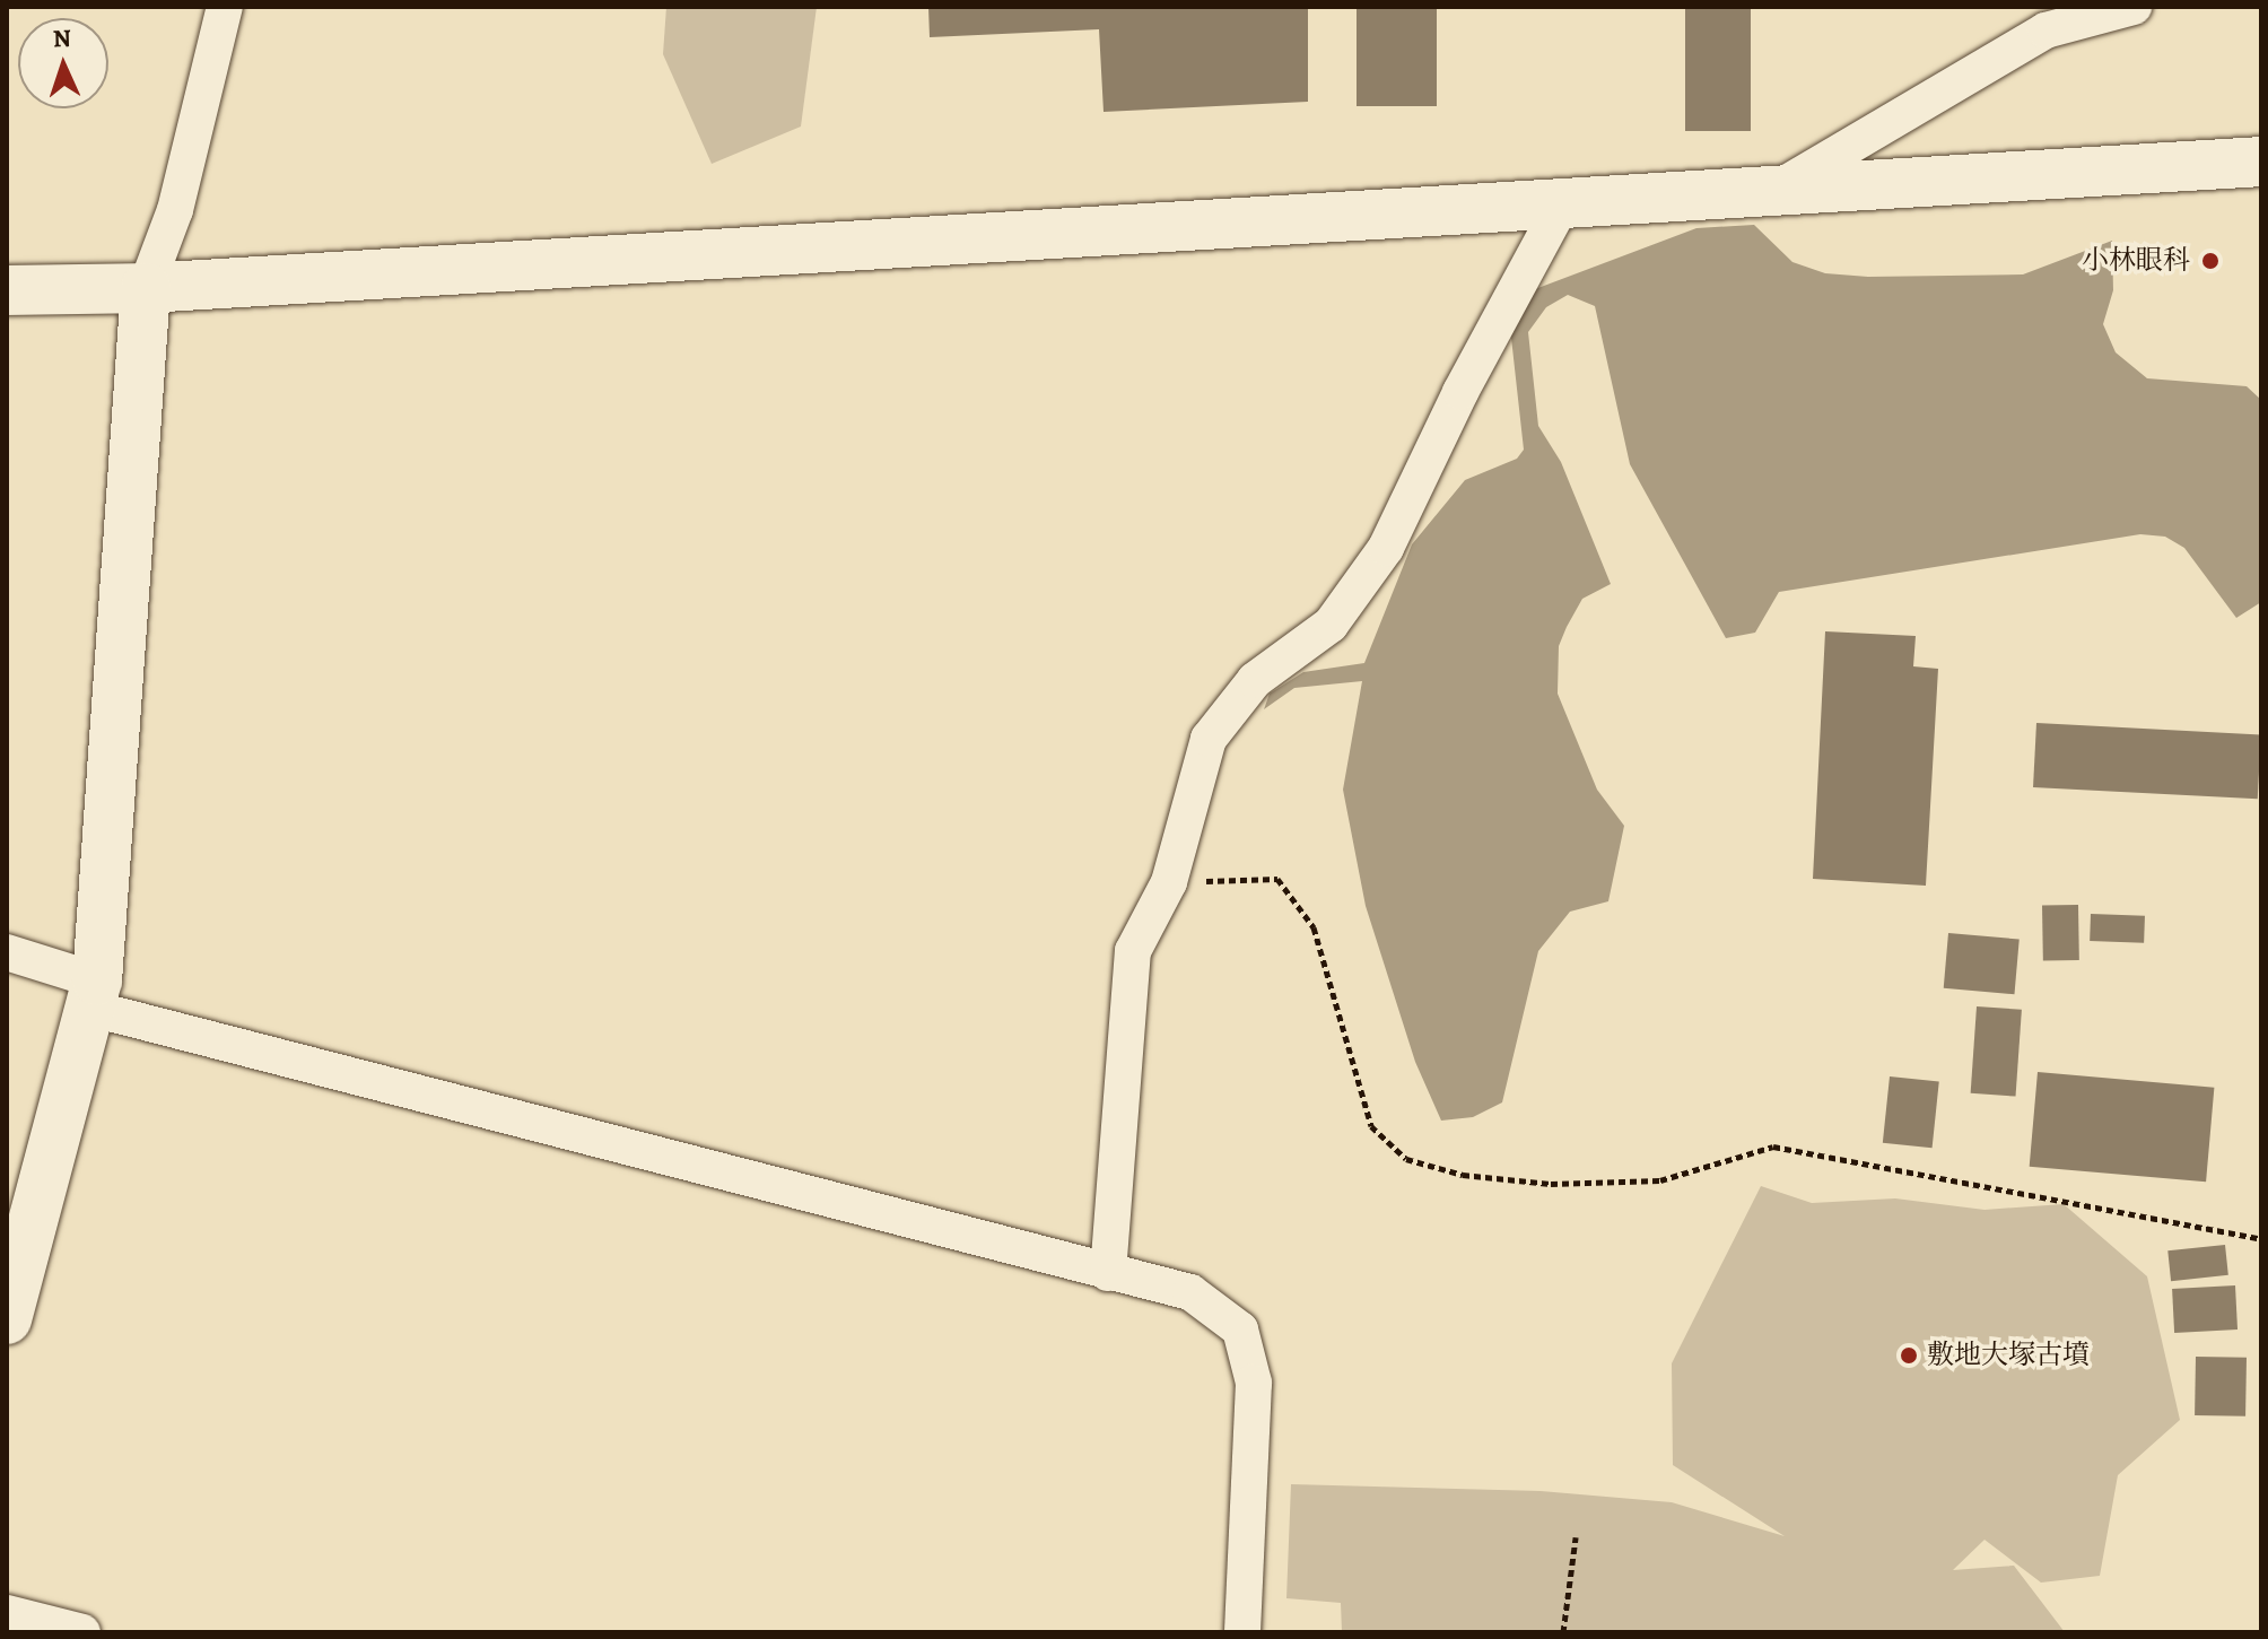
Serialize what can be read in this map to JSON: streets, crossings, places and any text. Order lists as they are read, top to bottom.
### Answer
{
  "places": ["小林眼科", "敷地大塚古墳"],
  "north": "top"
}
